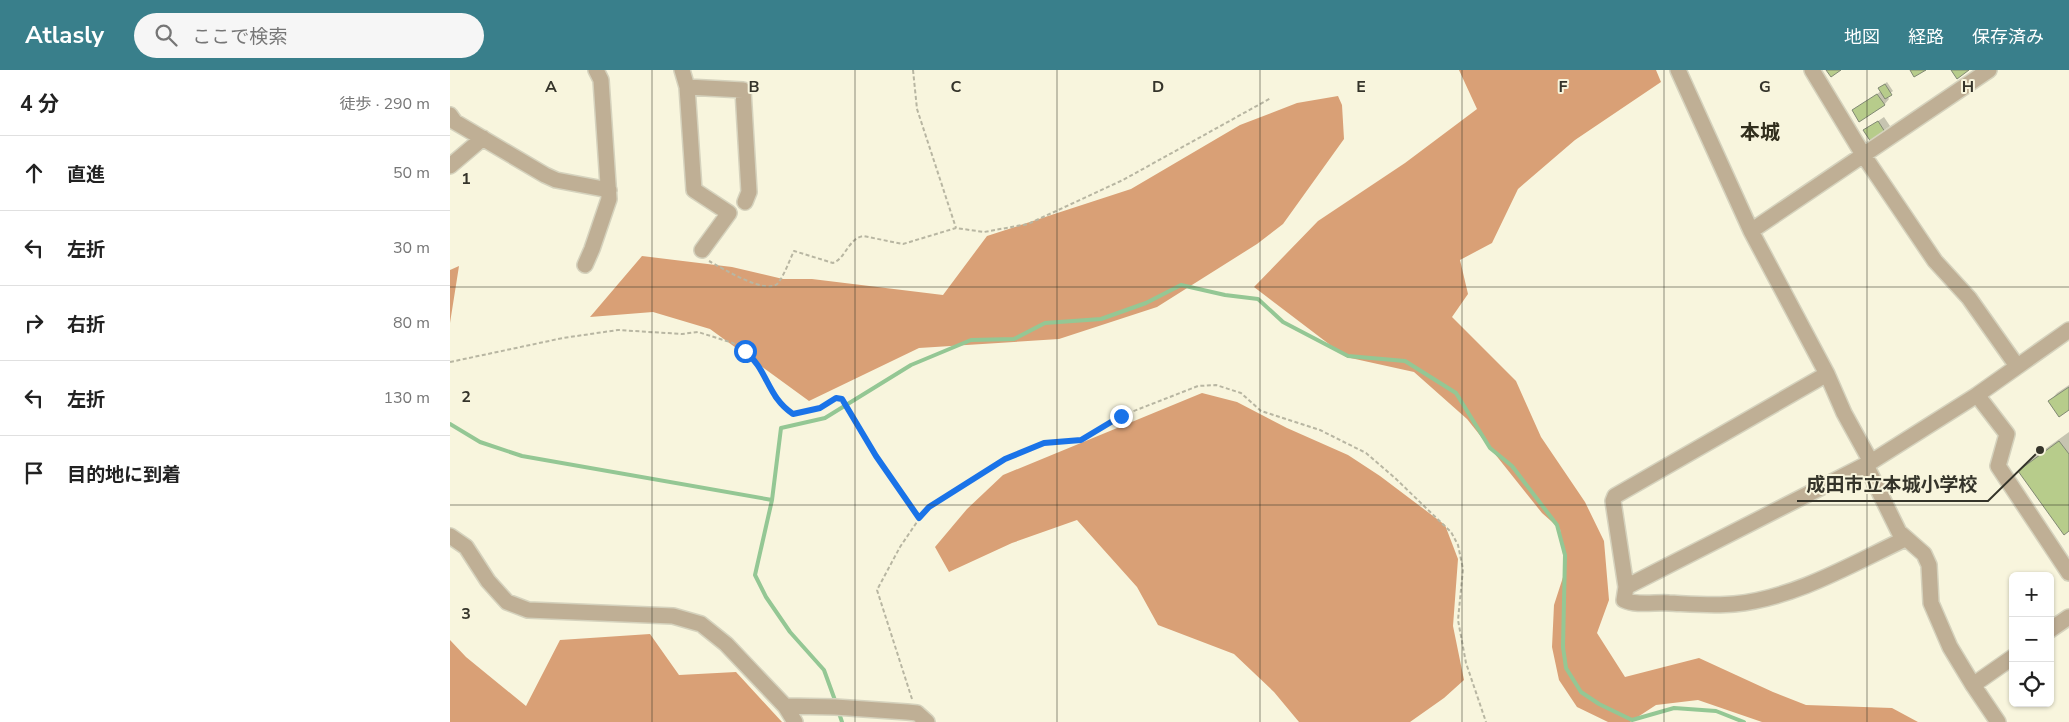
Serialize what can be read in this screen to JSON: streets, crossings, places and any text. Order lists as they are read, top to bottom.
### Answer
{
  "districts": ["本城"],
  "places": ["成田市立本城小学校"],
  "page": {
    "header": "Atlasly",
    "search": "ここで検索",
    "nav": ["地図", "経路", "保存済み"],
    "heading": ["4 分", "徒歩 · 290 m"],
    "list": [
      ["直進", "50 m"],
      ["左折", "30 m"],
      ["右折", "80 m"],
      ["左折", "130 m"],
      "目的地に到着"
    ],
    "map_buttons": ["+", "−"]
  },
  "grid": {
    "columns": [
      "A",
      "B",
      "C",
      "D",
      "E",
      "F",
      "G",
      "H"
    ],
    "rows": ["1", "2", "3"]
  }
}
